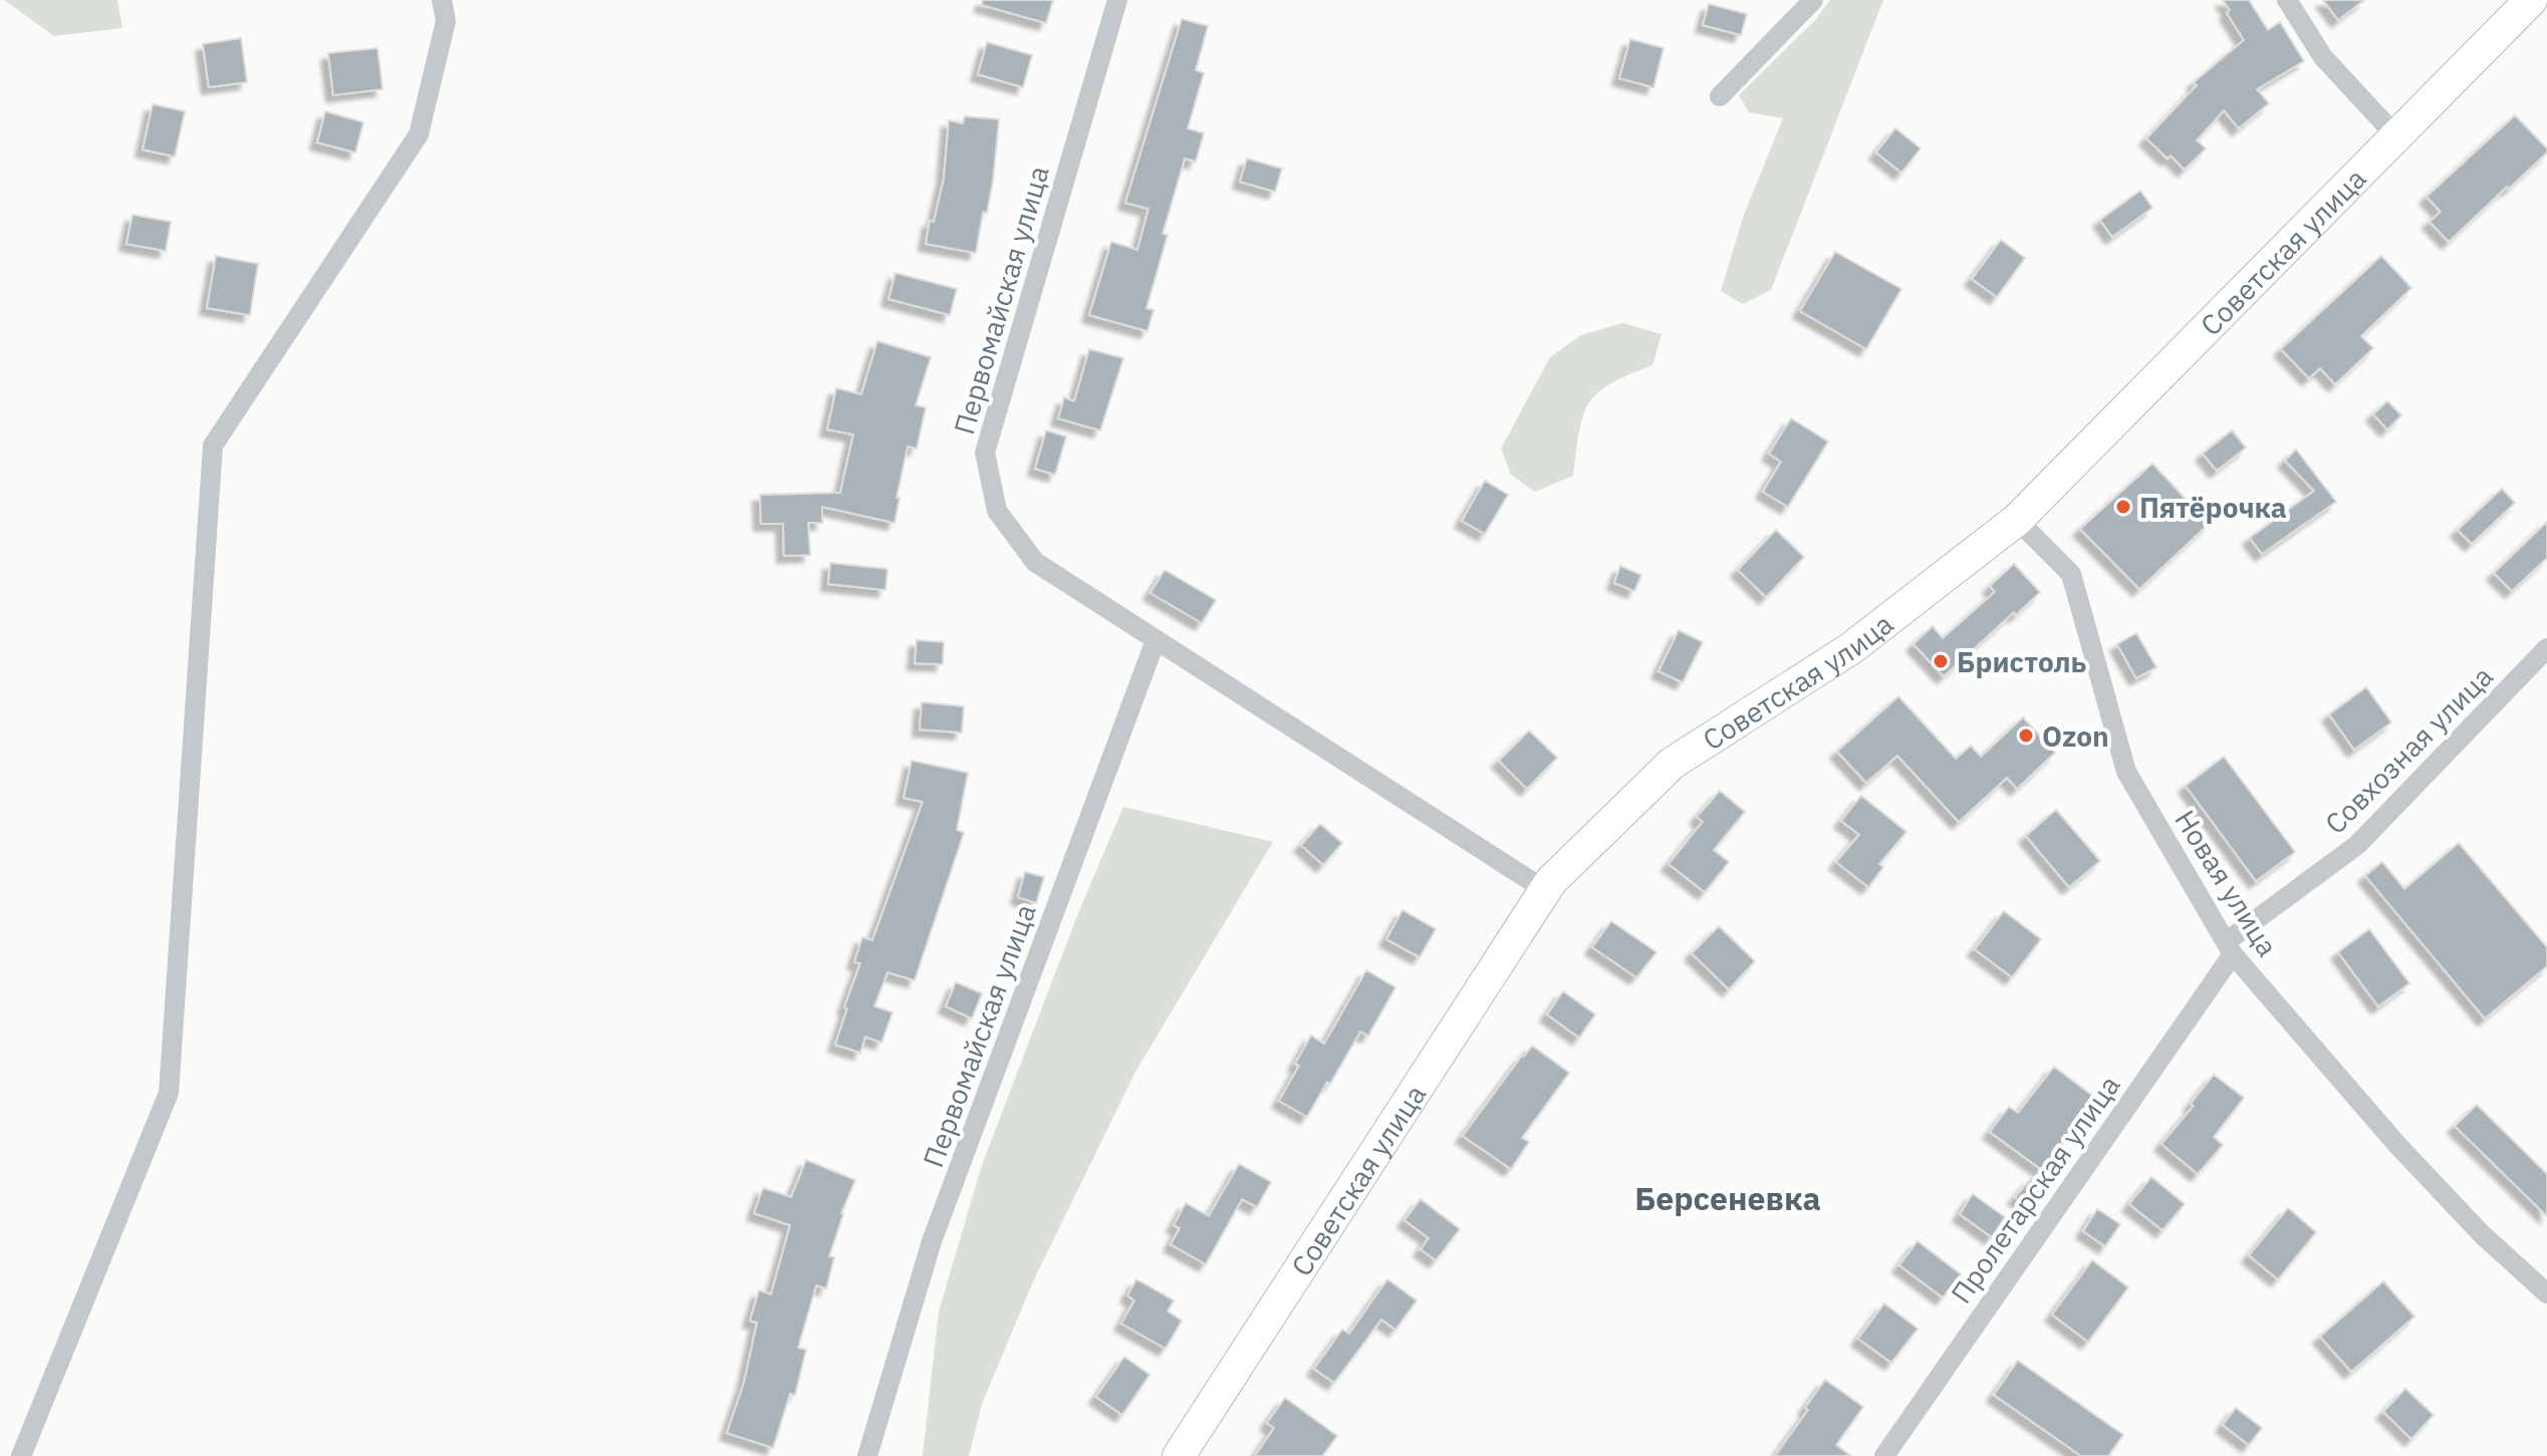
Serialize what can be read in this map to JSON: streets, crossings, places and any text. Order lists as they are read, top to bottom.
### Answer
{
  "streets": {
    "main road": ["Советская улица"],
    "street": [
      "Первомайская улица",
      "Совхозная улица",
      "Новая улица",
      "Пролетарская улица"
    ]
  },
  "crossings": [
    ["Советская улица", "Первомайская улица"],
    ["Советская улица", "Новая улица"],
    ["Совхозная улица", "Новая улица"],
    ["Совхозная улица", "Пролетарская улица"],
    ["Новая улица", "Пролетарская улица"]
  ],
  "districts": ["Берсеневка"],
  "places": ["Пятёрочка", "Бристоль", "Ozon"]
}
